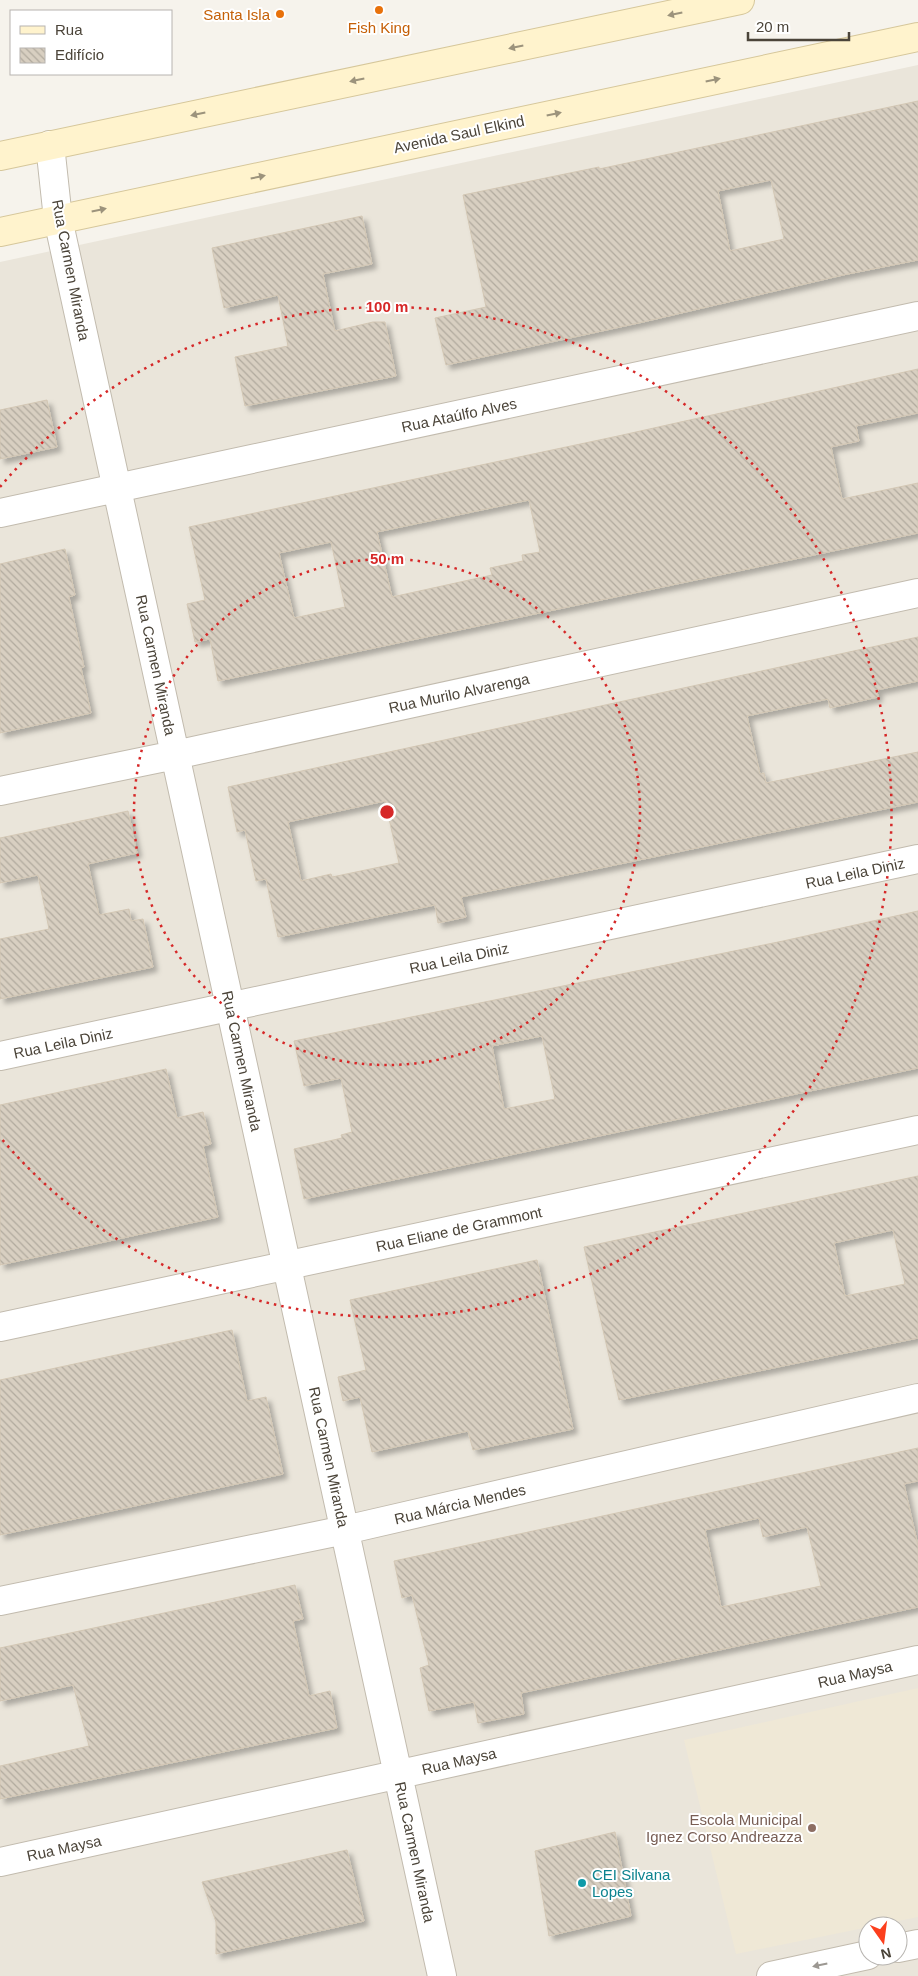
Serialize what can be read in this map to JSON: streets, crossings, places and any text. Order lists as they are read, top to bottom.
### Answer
{
  "streets": {
    "main road": ["Avenida Saul Elkind"],
    "street": [
      "Rua Carmen Miranda",
      "Rua Ataúlfo Alves",
      "Rua Murilo Alvarenga",
      "Rua Leila Diniz",
      "Rua Eliane de Grammont",
      "Rua Márcia Mendes",
      "Rua Maysa"
    ]
  },
  "crossings": [
    ["Avenida Saul Elkind", "Rua Carmen Miranda"],
    ["Rua Carmen Miranda", "Rua Ataúlfo Alves"],
    ["Rua Carmen Miranda", "Rua Murilo Alvarenga"],
    ["Rua Carmen Miranda", "Rua Leila Diniz"],
    ["Rua Carmen Miranda", "Rua Eliane de Grammont"],
    ["Rua Carmen Miranda", "Rua Márcia Mendes"],
    ["Rua Carmen Miranda", "Rua Maysa"]
  ],
  "places": [
    "Fish King",
    "Santa Isla",
    "Escola Municipal Ignez Corso Andreazza",
    "CEI Silvana Lopes"
  ],
  "legend": ["Rua", "Edifício"],
  "scale_bar": "20 m",
  "north": "bottom",
  "rings": ["100 m", "50 m"]
}
